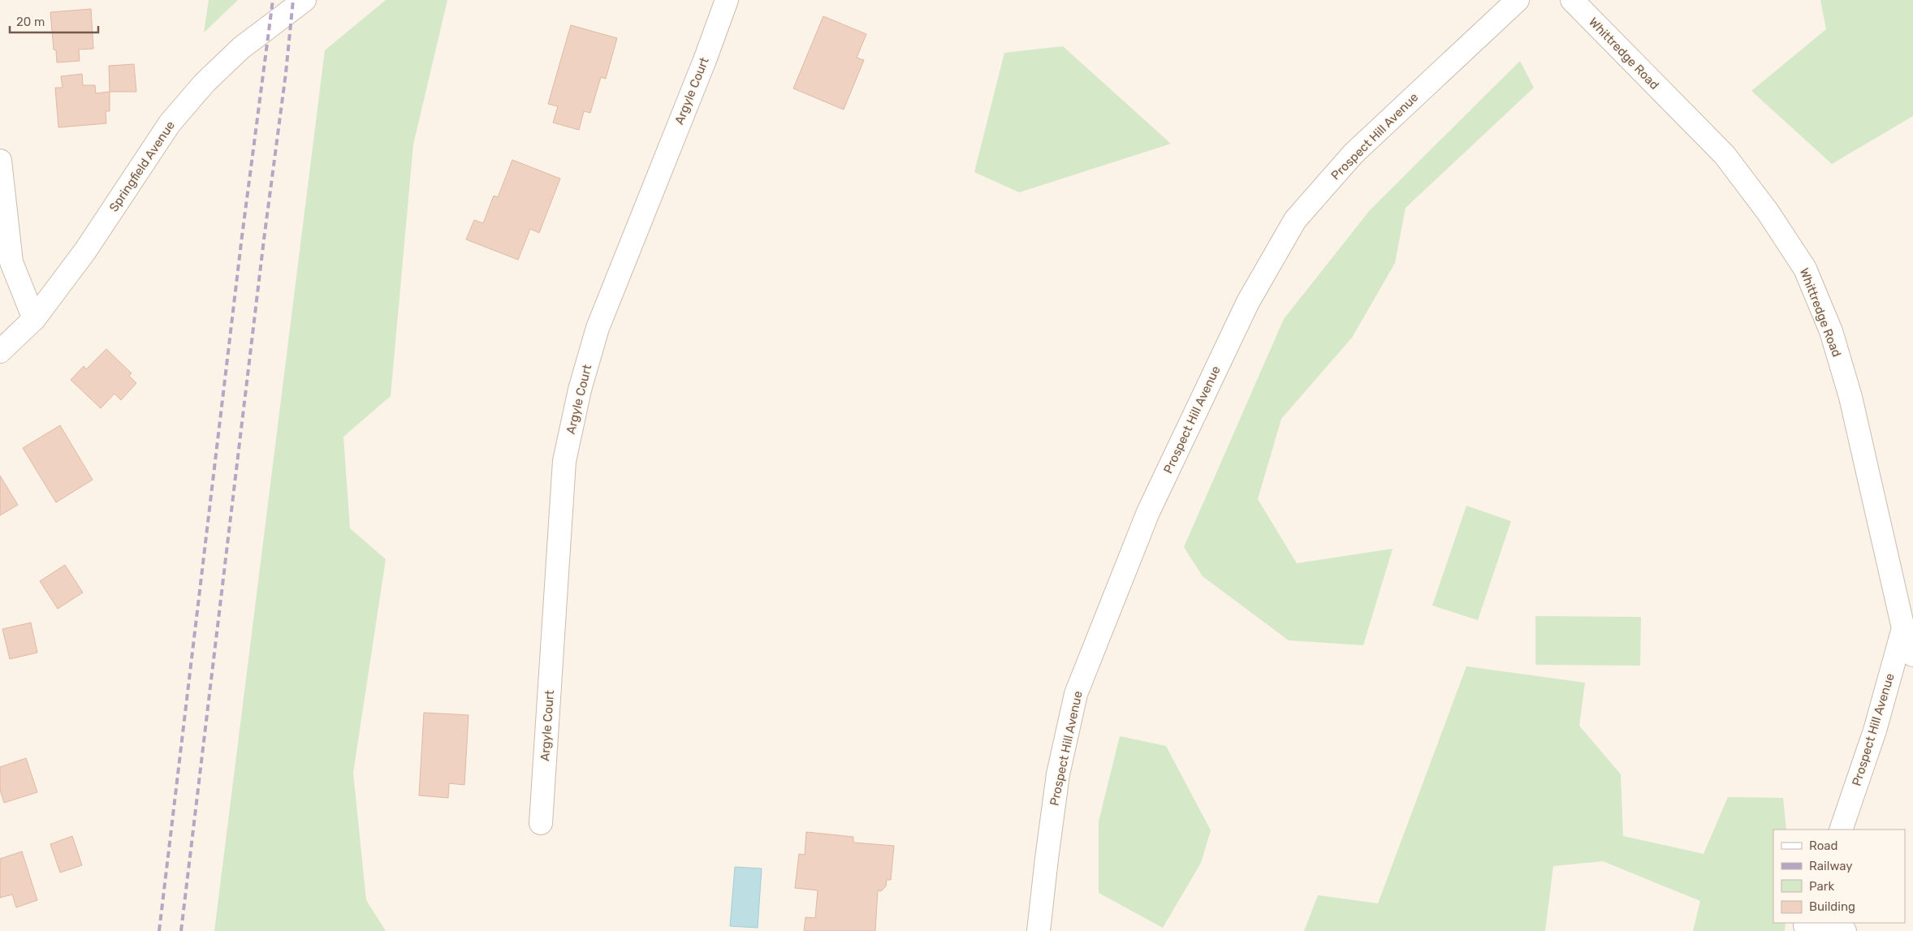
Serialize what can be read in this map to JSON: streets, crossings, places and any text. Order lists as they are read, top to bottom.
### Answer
{
  "streets": {
    "street": [
      "Whittredge Road",
      "Argyle Court",
      "Prospect Hill Avenue",
      "Springfield Avenue"
    ]
  },
  "crossings": [
    ["Whittredge Road", "Prospect Hill Avenue"]
  ],
  "legend": [
    "Road",
    "Railway",
    "Park",
    "Building"
  ],
  "scale_bar": "20 m"
}
